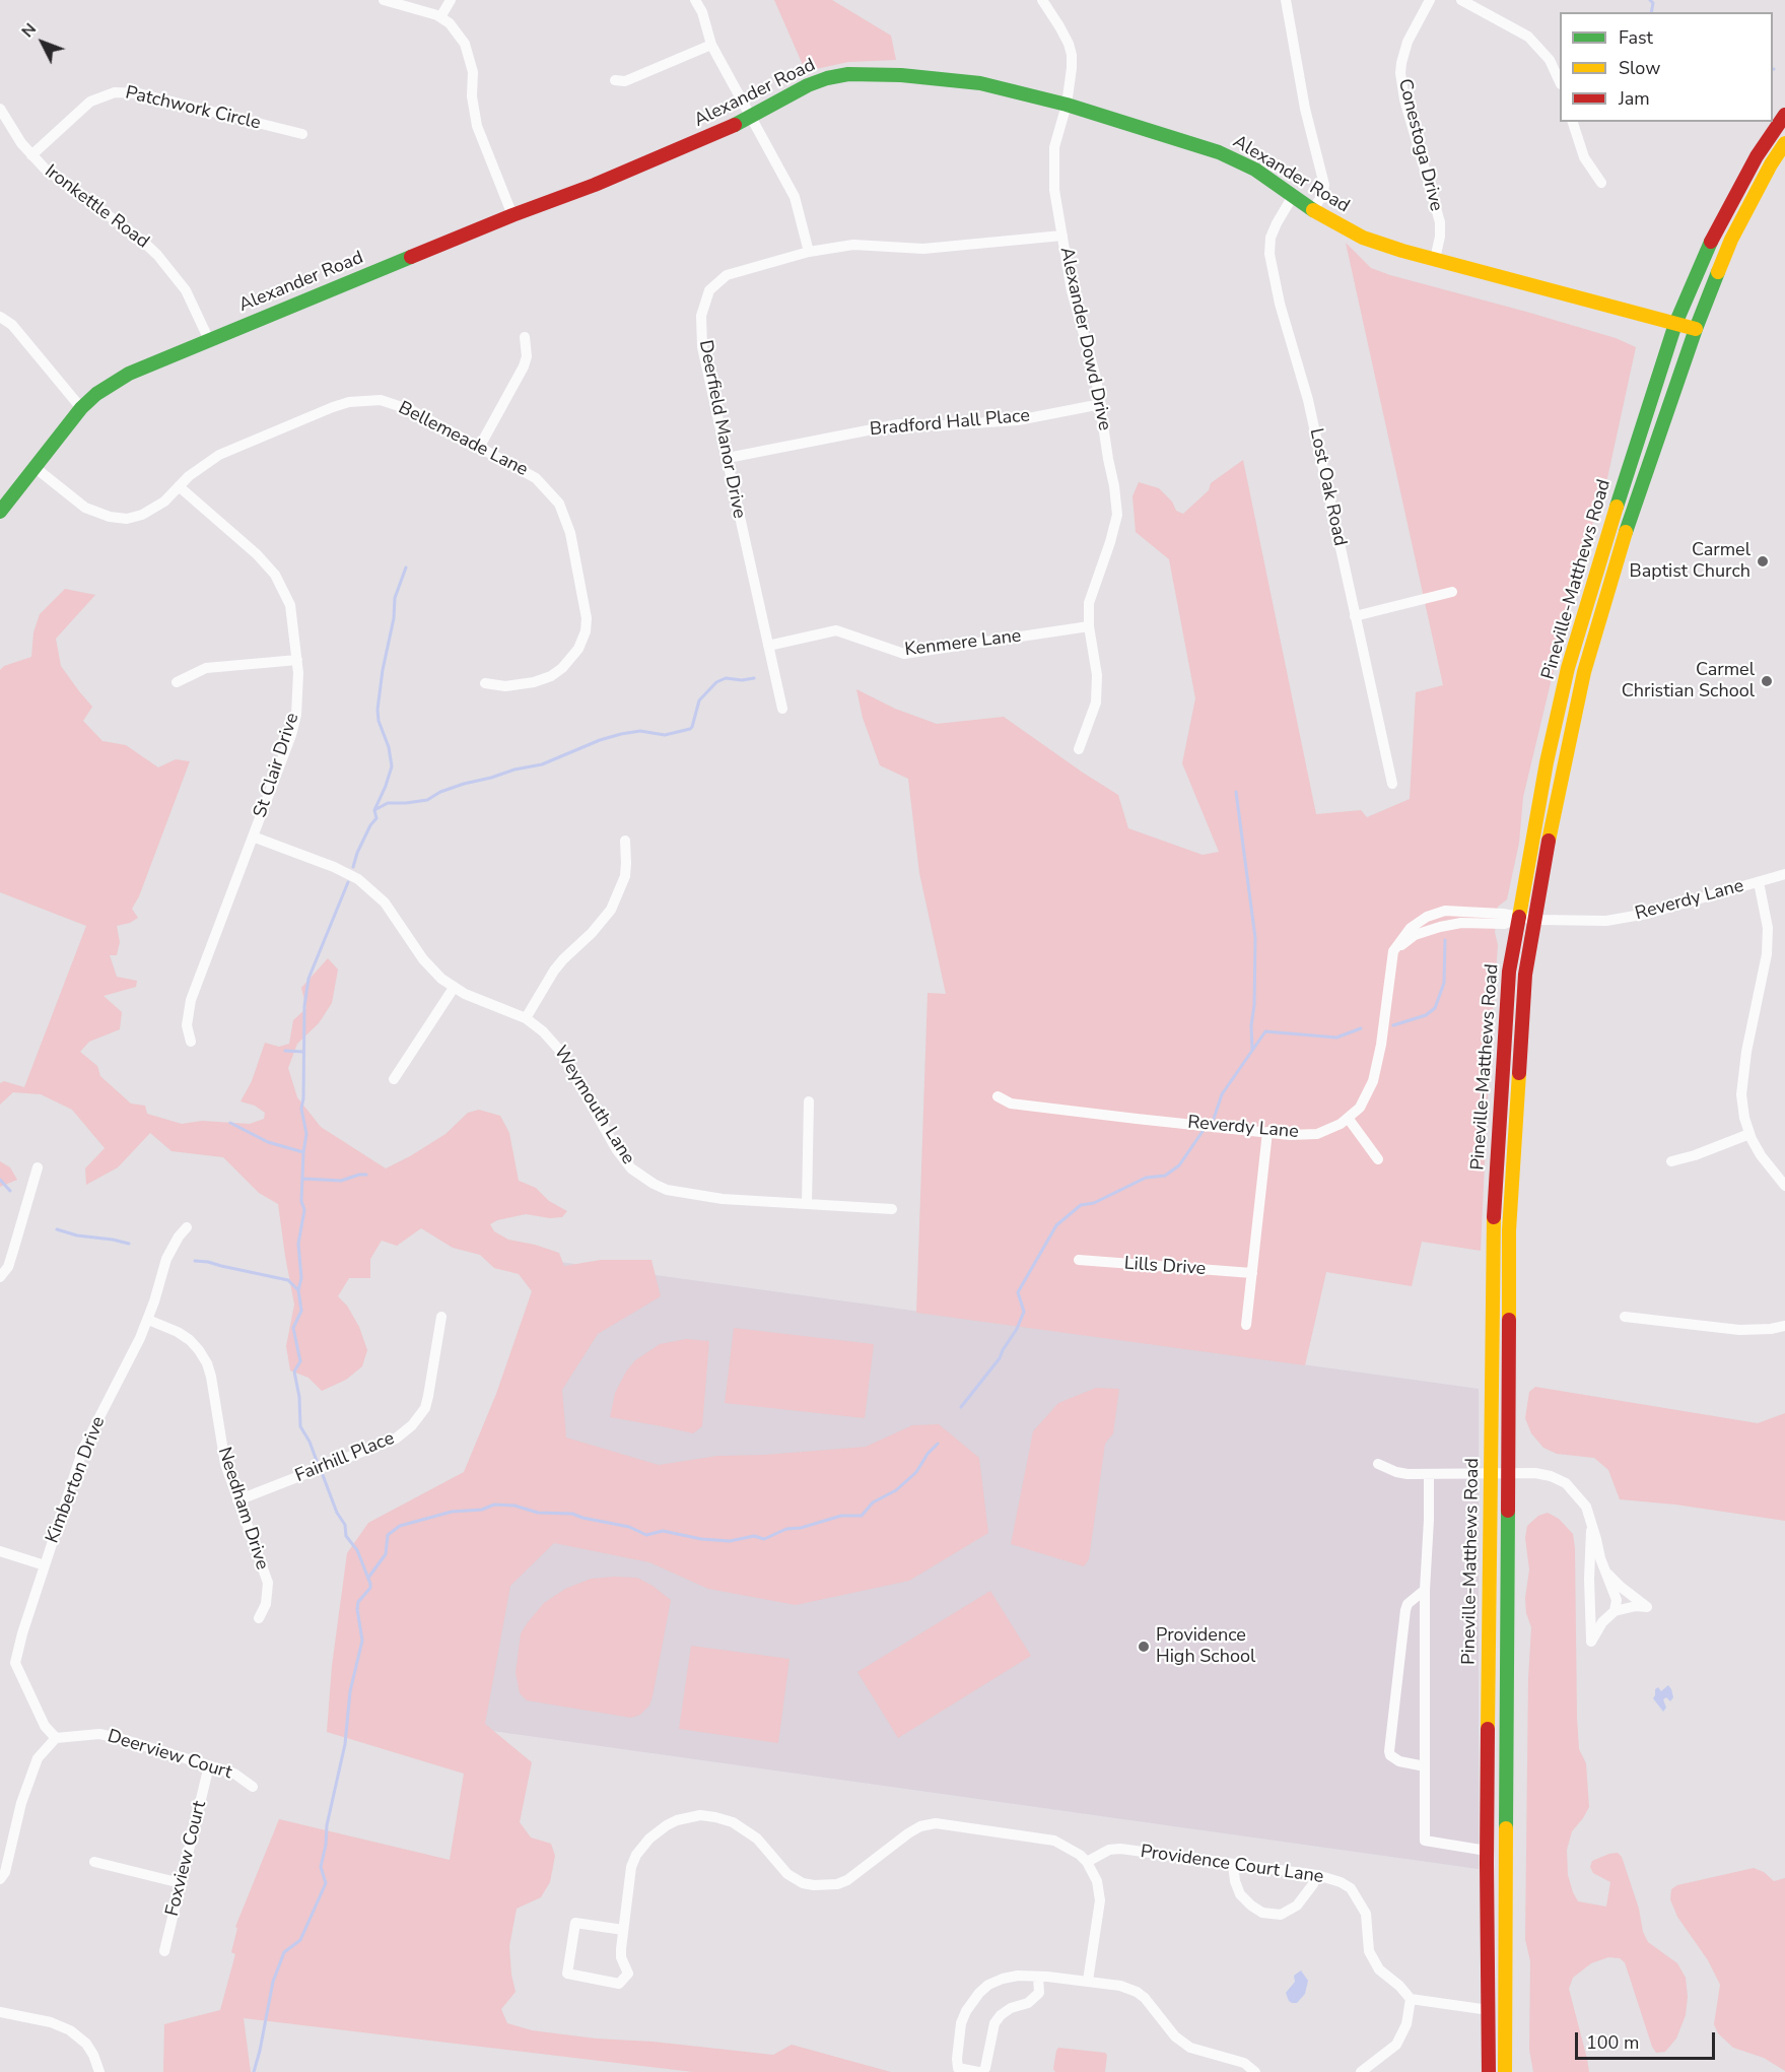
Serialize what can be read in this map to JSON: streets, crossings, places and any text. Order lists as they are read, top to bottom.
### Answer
{
  "streets": {
    "main road": ["Alexander Road", "Pineville-Matthews Road"],
    "street": [
      "Patchwork Circle",
      "Conestoga Drive",
      "Ironkettle Road",
      "Alexander Dowd Drive",
      "Bradford Hall Place",
      "Deerfield Manor Drive",
      "Bellemeade Lane",
      "Lost Oak Road",
      "Kenmere Lane",
      "St Clair Drive",
      "Reverdy Lane",
      "Weymouth Lane",
      "Lills Drive",
      "Fairhill Place",
      "Kimberton Drive",
      "Needham Drive",
      "Deerview Court",
      "Foxview Court",
      "Providence Court Lane"
    ]
  },
  "crossings": [
    ["Alexander Road", "Conestoga Drive"],
    ["Alexander Road", "Ironkettle Road"],
    ["Alexander Road", "Alexander Dowd Drive"],
    ["Alexander Road", "Bellemeade Lane"],
    ["Alexander Road", "Lost Oak Road"],
    ["Alexander Road", "Pineville-Matthews Road"],
    ["Patchwork Circle", "Ironkettle Road"],
    ["Alexander Dowd Drive", "Bradford Hall Place"],
    ["Alexander Dowd Drive", "Deerfield Manor Drive"],
    ["Alexander Dowd Drive", "Kenmere Lane"],
    ["Bradford Hall Place", "Deerfield Manor Drive"],
    ["Deerfield Manor Drive", "Kenmere Lane"],
    ["Bellemeade Lane", "St Clair Drive"],
    ["Pineville-Matthews Road", "Reverdy Lane"],
    ["St Clair Drive", "Weymouth Lane"],
    ["Fairhill Place", "Needham Drive"],
    ["Kimberton Drive", "Needham Drive"],
    ["Kimberton Drive", "Deerview Court"],
    ["Deerview Court", "Foxview Court"]
  ],
  "places": ["Carmel Baptist Church", "Carmel Christian School", "Providence High School"],
  "legend": ["Fast", "Slow", "Jam"],
  "scale_bar": "100 m",
  "north": "top left"
}
